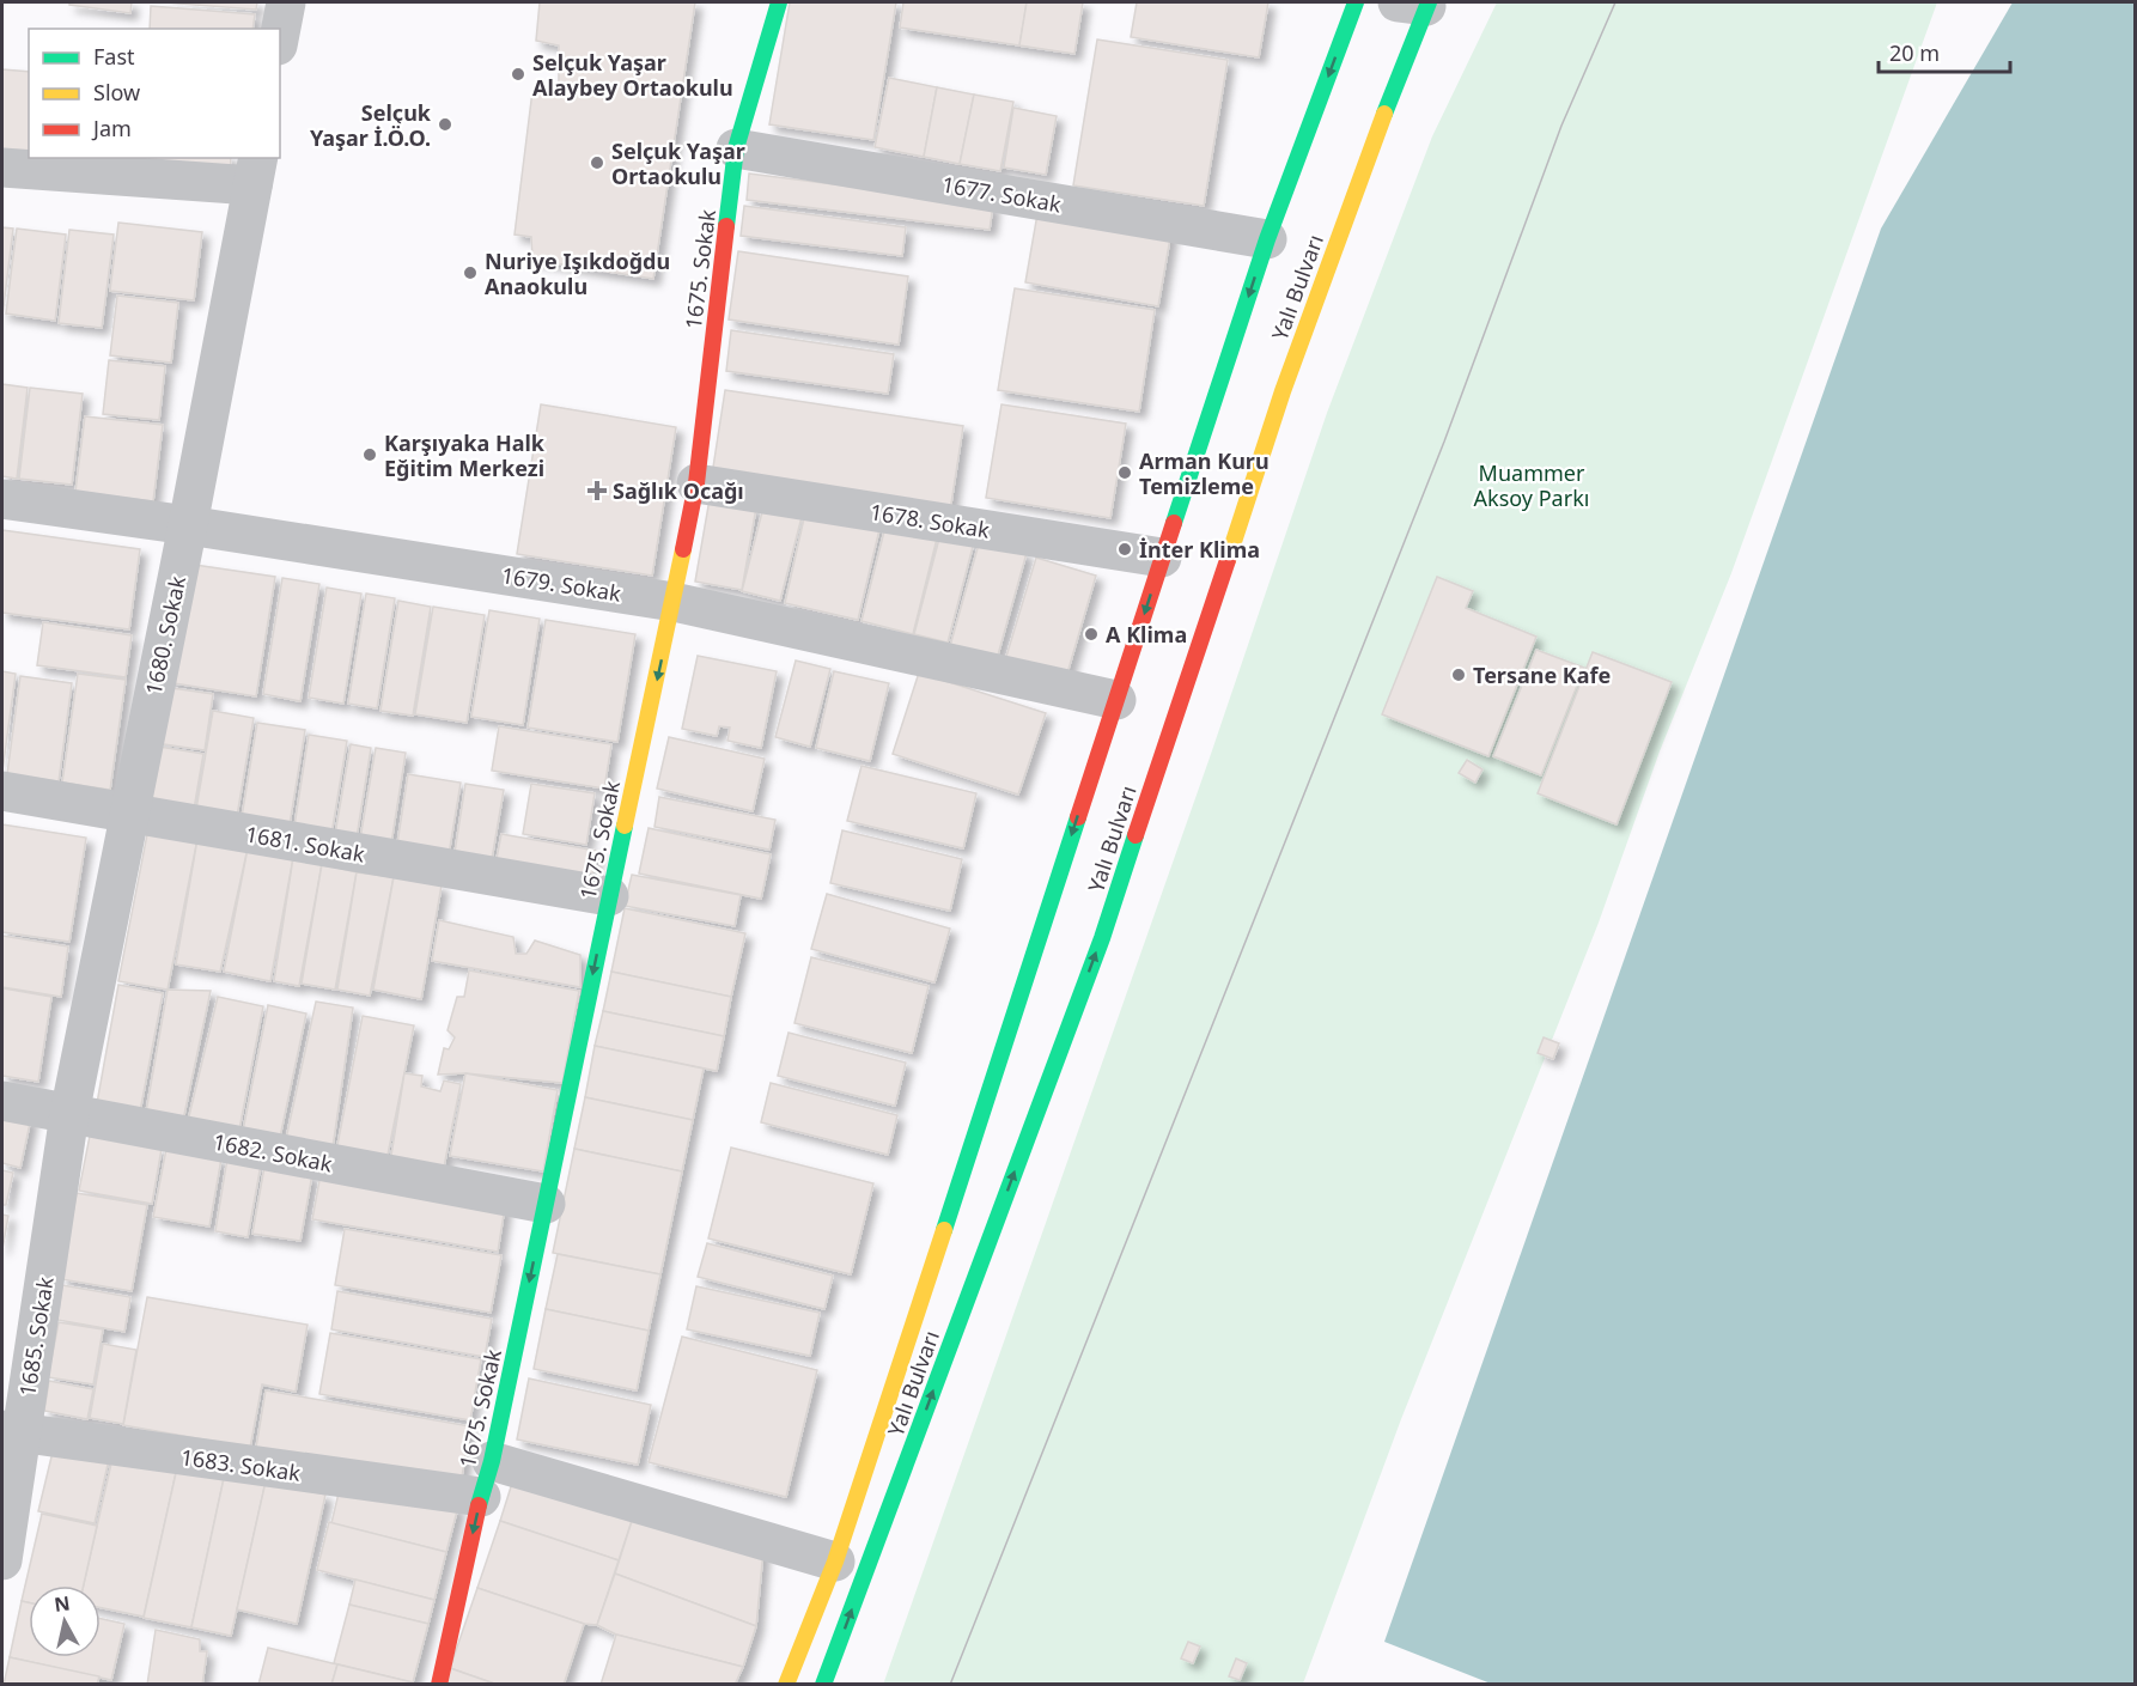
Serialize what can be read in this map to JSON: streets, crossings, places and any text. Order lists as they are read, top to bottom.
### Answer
{
  "streets": {
    "main road": ["1675. Sokak", "Yalı Bulvarı"],
    "street": [
      "1677. Sokak",
      "1678. Sokak",
      "1679. Sokak",
      "1680. Sokak",
      "1681. Sokak",
      "1682. Sokak",
      "1685. Sokak",
      "1683. Sokak"
    ]
  },
  "crossings": [
    ["1677. Sokak", "1675. Sokak"],
    ["1677. Sokak", "Yalı Bulvarı"],
    ["1675. Sokak", "1678. Sokak"],
    ["1675. Sokak", "1679. Sokak"],
    ["1675. Sokak", "1681. Sokak"],
    ["1675. Sokak", "1682. Sokak"],
    ["1675. Sokak", "1683. Sokak"],
    ["Yalı Bulvarı", "1678. Sokak"],
    ["Yalı Bulvarı", "1679. Sokak"],
    ["Yalı Bulvarı", "1683. Sokak"],
    ["1679. Sokak", "1680. Sokak"],
    ["1680. Sokak", "1681. Sokak"],
    ["1680. Sokak", "1682. Sokak"],
    ["1680. Sokak", "1685. Sokak"],
    ["1682. Sokak", "1685. Sokak"],
    ["1685. Sokak", "1683. Sokak"]
  ],
  "one_way": ["1675. Sokak"],
  "parks": ["Muammer Aksoy Parkı"],
  "places": {
    "other": [
      "Selçuk Yaşar Alaybey Ortaokulu",
      "Selçuk Yaşar İ.Ö.O.",
      "Selçuk Yaşar Ortaokulu",
      "Nuriye Işıkdoğdu Anaokulu",
      "Karşıyaka Halk Eğitim Merkezi",
      "Arman Kuru Temizleme",
      "İnter Klima",
      "A Klima",
      "Tersane Kafe"
    ],
    "health": ["Sağlık Ocağı"]
  },
  "legend": ["Fast", "Slow", "Jam"],
  "scale_bar": "20 m",
  "north": "top"
}
